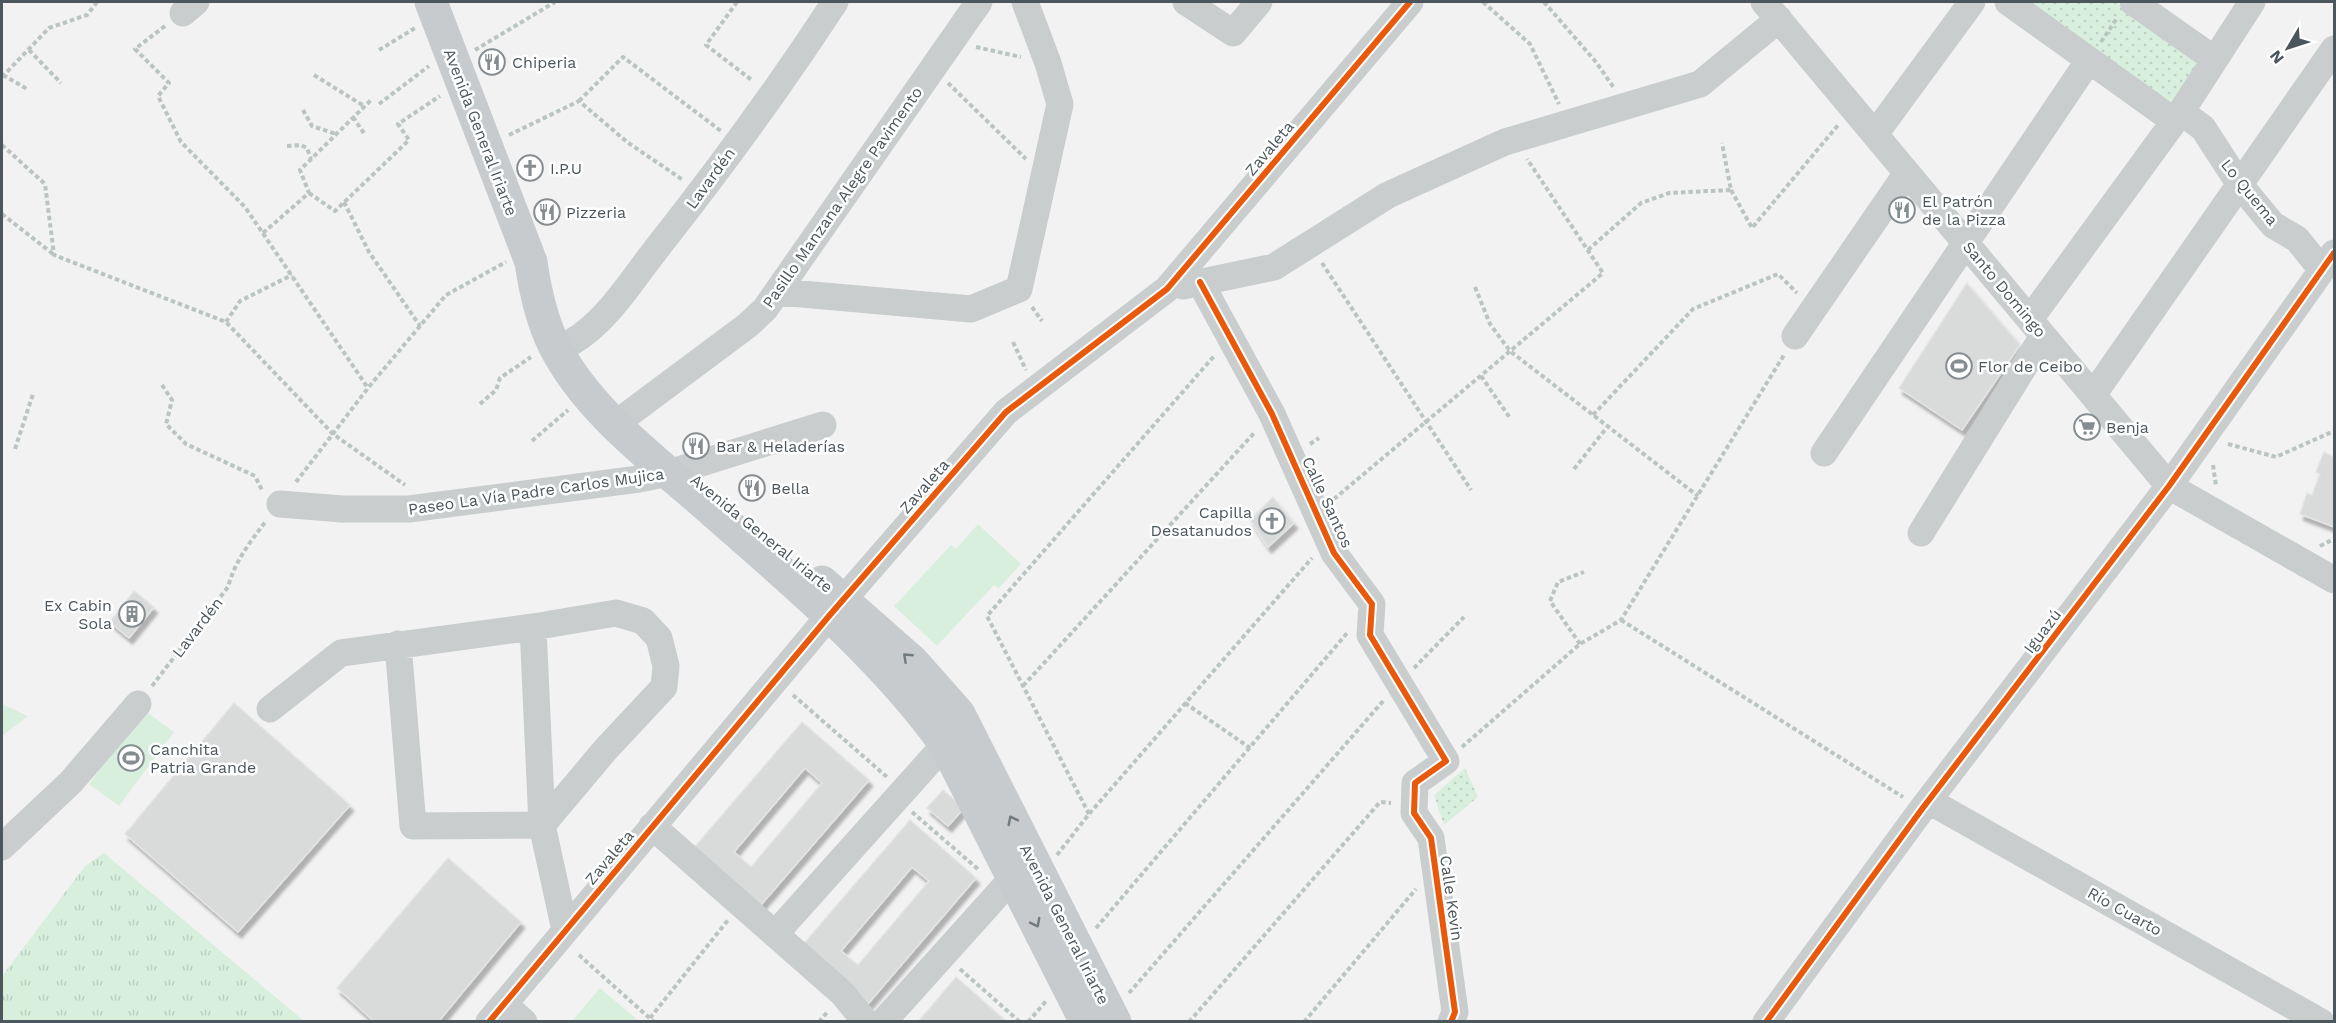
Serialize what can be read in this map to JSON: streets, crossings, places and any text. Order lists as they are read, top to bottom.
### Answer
{
  "streets": {
    "main road": ["Avenida General Iriarte"],
    "street": [
      "Zavaleta",
      "Lavardén",
      "Lo Quema",
      "Pasillo Manzana Alegre Pavimento",
      "Santo Domingo",
      "Paseo La Vía Padre Carlos Mujica",
      "Calle Santos",
      "Iguazú",
      "Calle Kevin",
      "Río Cuarto"
    ]
  },
  "crossings": [
    ["Avenida General Iriarte", "Zavaleta"],
    ["Avenida General Iriarte", "Lavardén"],
    ["Avenida General Iriarte", "Pasillo Manzana Alegre Pavimento"],
    ["Avenida General Iriarte", "Paseo La Vía Padre Carlos Mujica"],
    ["Lavardén", "Paseo La Vía Padre Carlos Mujica"],
    ["Lo Quema", "Iguazú"],
    ["Santo Domingo", "Iguazú"],
    ["Iguazú", "Río Cuarto"]
  ],
  "places": {
    "restaurant": [
      "Chiperia",
      "El Patrón de la Pizza",
      "Pizzeria",
      "Bar & Heladerías",
      "Bella"
    ],
    "church": ["I.P.U", "Capilla Desatanudos"],
    "sports": ["Flor de Ceibo", "Canchita Patria Grande"],
    "supermarket": ["Benja"],
    "building": ["Ex Cabin Sola"]
  },
  "north": "bottom left"
}
